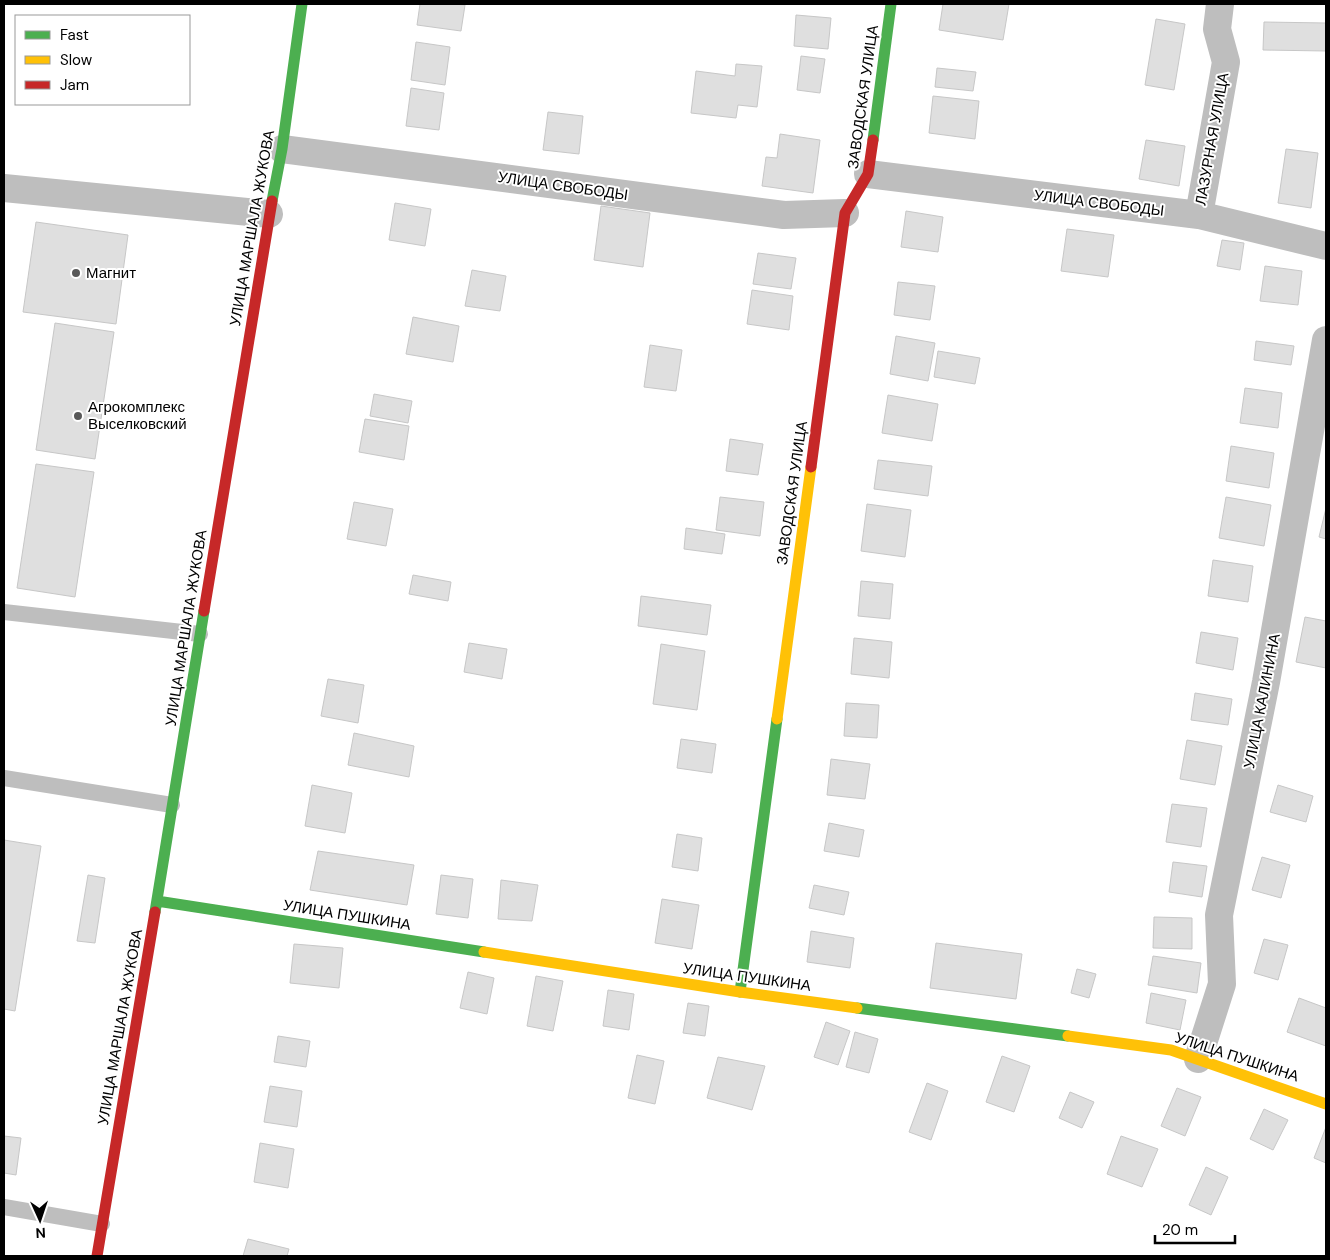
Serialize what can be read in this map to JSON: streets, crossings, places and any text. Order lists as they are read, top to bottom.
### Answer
{
  "streets": {
    "street": [
      "ЗАВОДСКАЯ УЛИЦА",
      "ЛАЗУРНАЯ УЛИЦА",
      "УЛИЦА СВОБОДЫ",
      "УЛИЦА МАРШАЛА ЖУКОВА",
      "УЛИЦА КАЛИНИНА",
      "УЛИЦА ПУШКИНА"
    ]
  },
  "crossings": [
    ["ЗАВОДСКАЯ УЛИЦА", "УЛИЦА СВОБОДЫ"],
    ["ЗАВОДСКАЯ УЛИЦА", "УЛИЦА ПУШКИНА"],
    ["ЛАЗУРНАЯ УЛИЦА", "УЛИЦА СВОБОДЫ"],
    ["УЛИЦА СВОБОДЫ", "УЛИЦА МАРШАЛА ЖУКОВА"],
    ["УЛИЦА МАРШАЛА ЖУКОВА", "УЛИЦА ПУШКИНА"],
    ["УЛИЦА КАЛИНИНА", "УЛИЦА ПУШКИНА"]
  ],
  "places": ["Магнит", "Агрокомплекс Выселковский"],
  "legend": ["Fast", "Slow", "Jam"],
  "scale_bar": "20 m",
  "north": "bottom"
}
